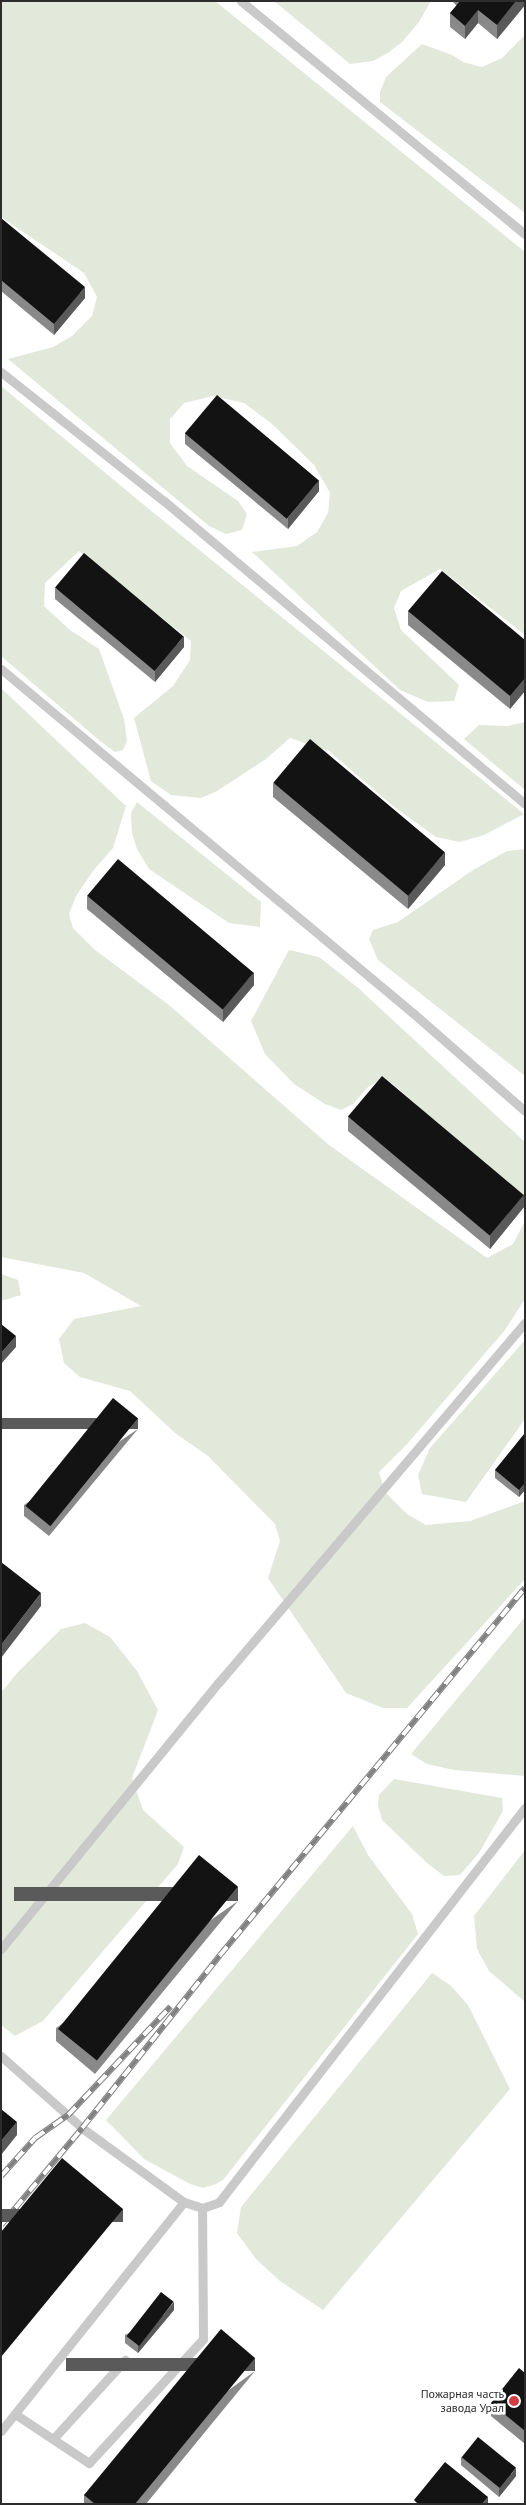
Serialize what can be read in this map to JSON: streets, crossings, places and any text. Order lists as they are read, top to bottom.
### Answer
{
  "places": ["Пожарная часть завода Урал"]
}
